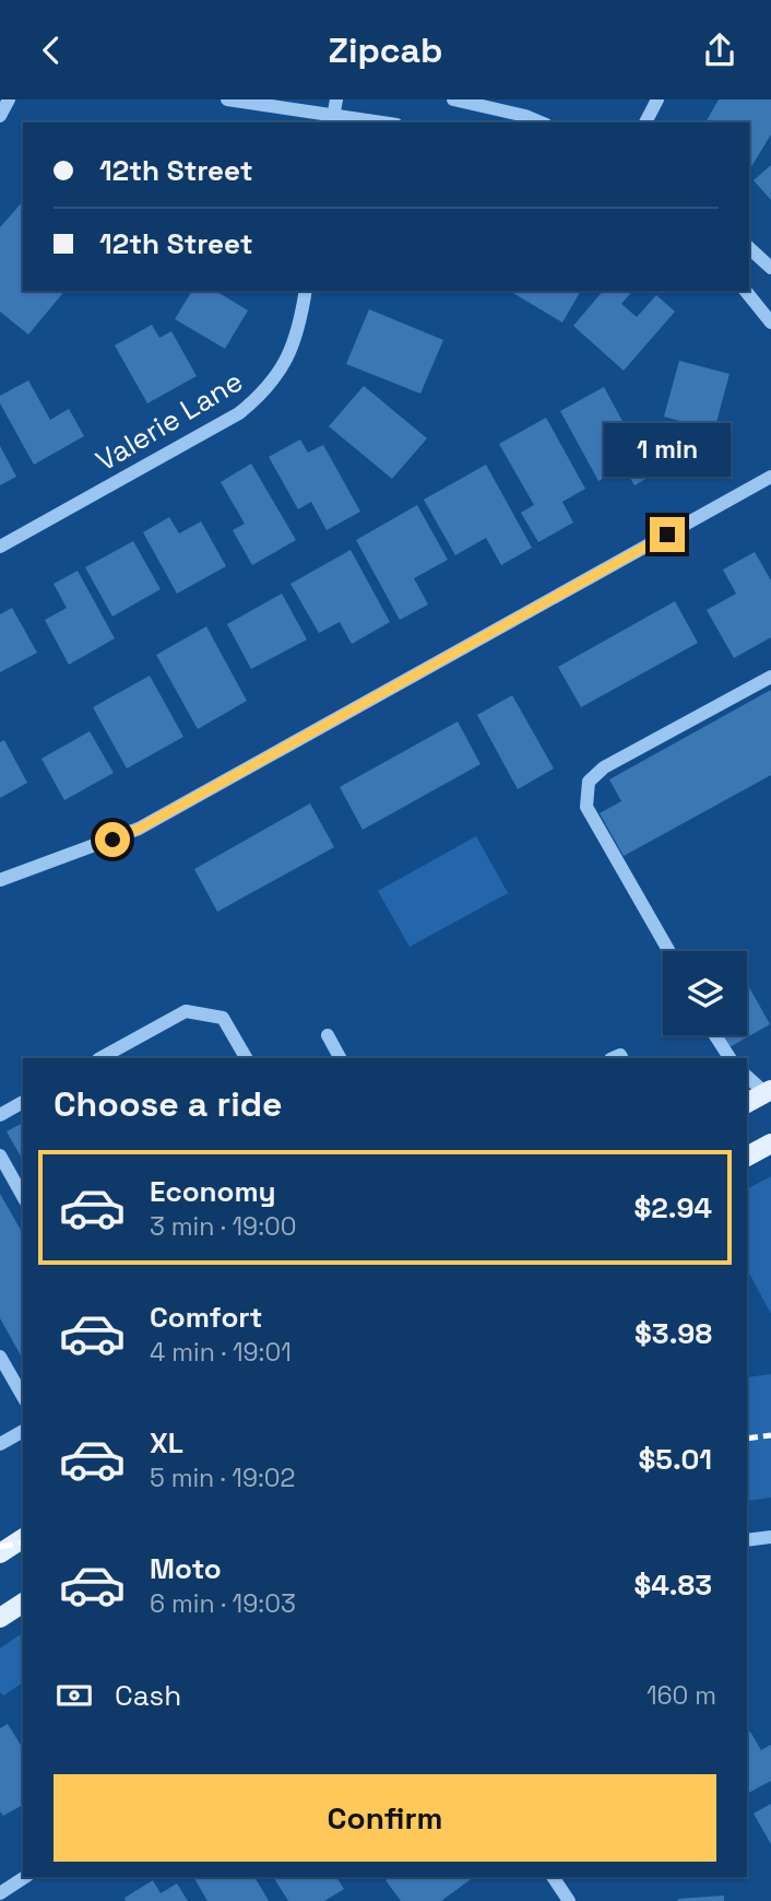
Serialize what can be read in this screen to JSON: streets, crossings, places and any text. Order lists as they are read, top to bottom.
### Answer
{
  "streets": {
    "street": ["Valerie Lane"]
  },
  "page": {
    "header": "Zipcab",
    "banner": ["12th Street", "12th Street"],
    "bubble": "1 min",
    "heading": "Choose a ride",
    "list": [
      {
        "name": "Economy",
        "note": "3 min · 19:00",
        "value": "$2.94"
      },
      {
        "name": "Comfort",
        "note": "4 min · 19:01",
        "value": "$3.98"
      },
      {
        "name": "XL",
        "note": "5 min · 19:02",
        "value": "$5.01"
      },
      {
        "name": "Moto",
        "note": "6 min · 19:03",
        "value": "$4.83"
      }
    ],
    "pay": ["Cash", "160 m"],
    "buttons": "Confirm"
  }
}
